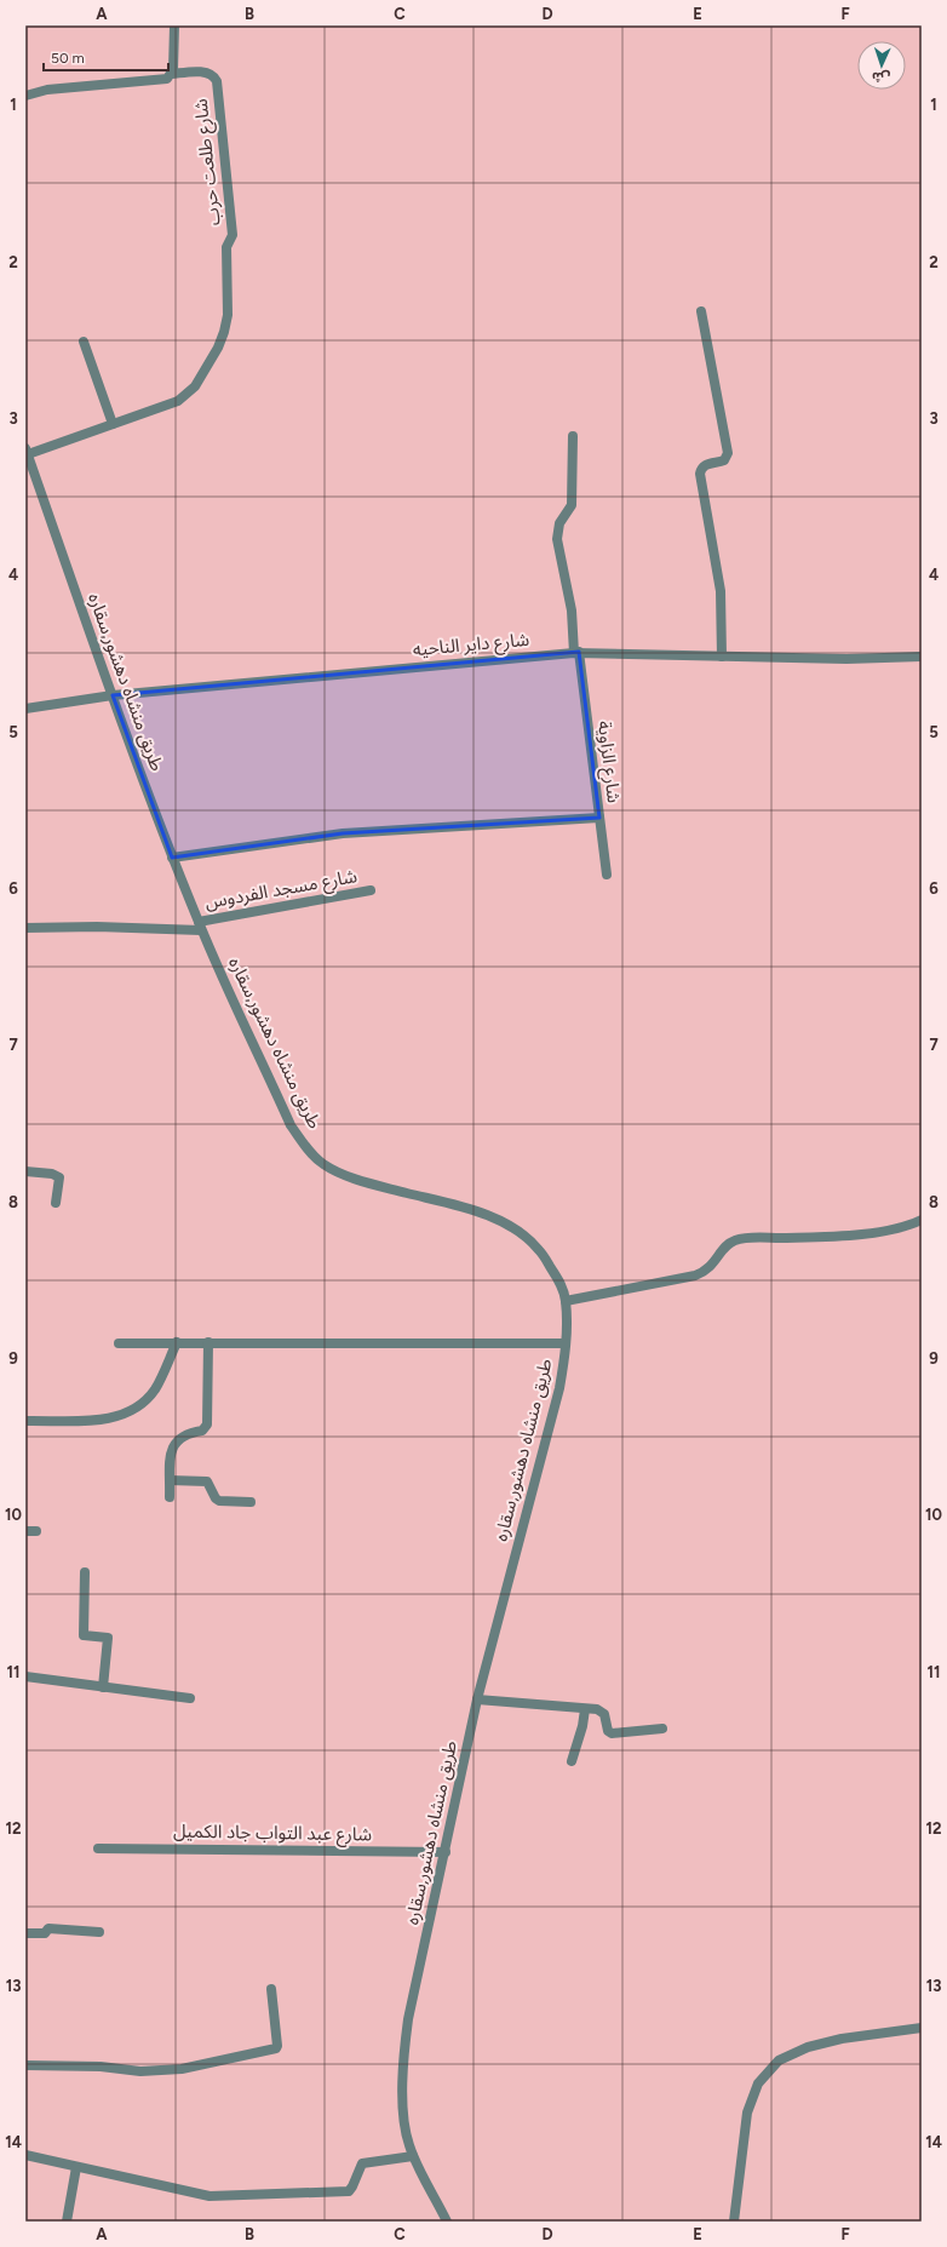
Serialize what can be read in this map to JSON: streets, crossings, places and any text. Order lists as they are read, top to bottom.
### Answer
{
  "streets": {
    "street": [
      "شارع طلعت حرب",
      "شارع داير الناحيه",
      "طريق منشاه دهشور,سقاره",
      "شارع الزاوية",
      "شارع مسجد الفردوس",
      "شارع عبد التواب جاد الكميل"
    ]
  },
  "crossings": [
    ["شارع طلعت حرب", "طريق منشاه دهشور,سقاره"],
    ["شارع داير الناحيه", "طريق منشاه دهشور,سقاره"],
    ["شارع داير الناحيه", "شارع الزاوية"],
    ["طريق منشاه دهشور,سقاره", "شارع مسجد الفردوس"],
    ["طريق منشاه دهشور,سقاره", "شارع عبد التواب جاد الكميل"]
  ],
  "scale_bar": "50 m",
  "north": "bottom",
  "grid": {
    "columns": [
      "A",
      "B",
      "C",
      "D",
      "E",
      "F"
    ],
    "rows": [
      "1",
      "2",
      "3",
      "4",
      "5",
      "6",
      "7",
      "8",
      "9",
      "10",
      "11",
      "12",
      "13",
      "14"
    ]
  }
}
